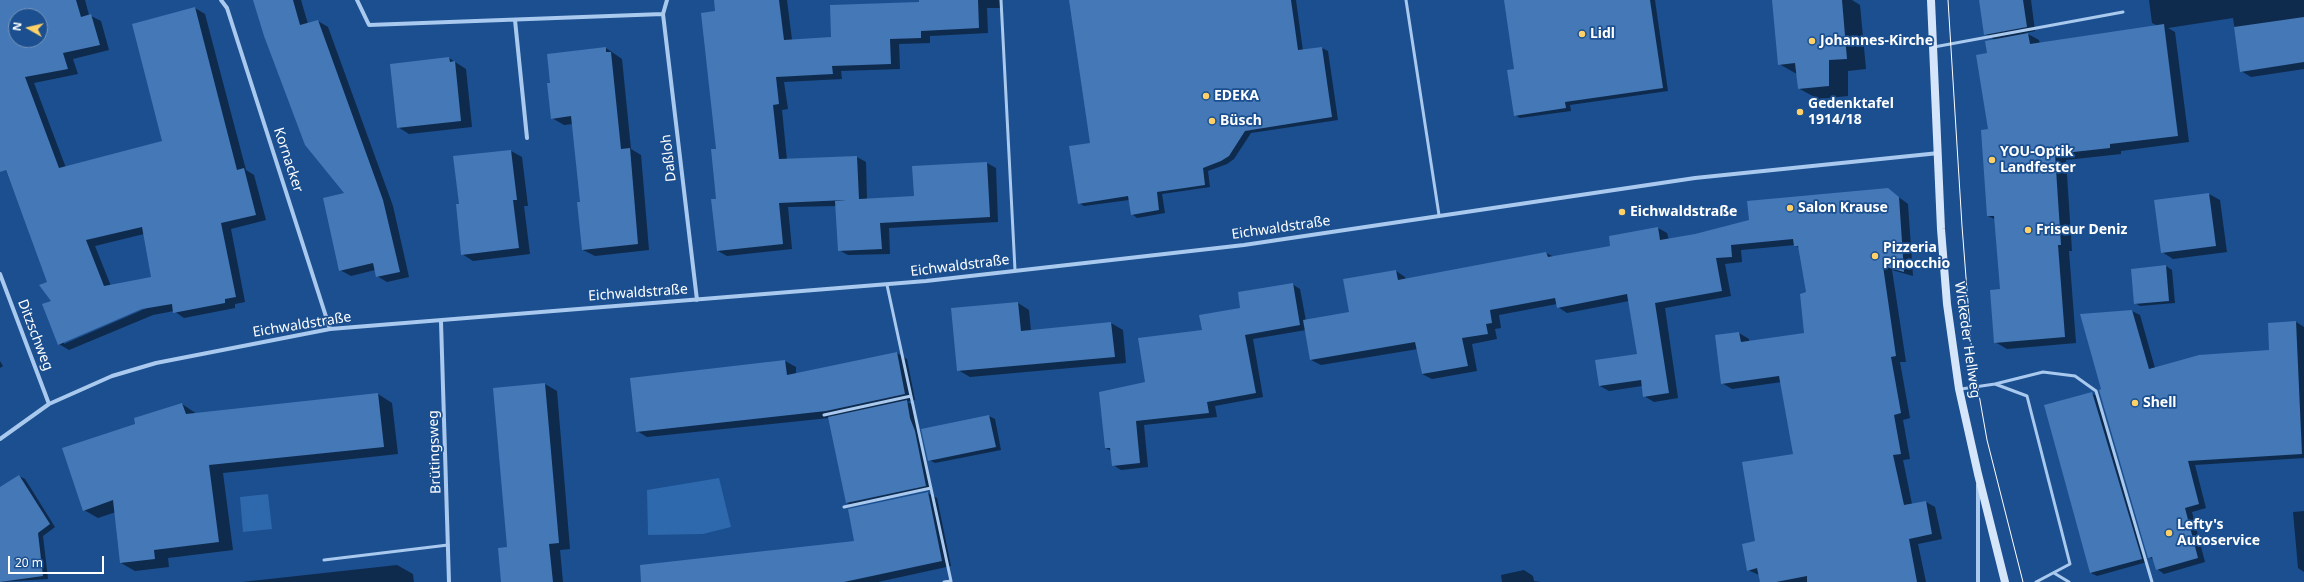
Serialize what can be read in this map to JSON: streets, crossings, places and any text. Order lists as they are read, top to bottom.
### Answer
{
  "streets": {
    "main road": ["Wickeder Hellweg"],
    "street": [
      "Daßloh",
      "Kornacker",
      "Eichwaldstraße",
      "Ditzschweg",
      "Brütingsweg"
    ]
  },
  "crossings": [
    ["Daßloh", "Eichwaldstraße"],
    ["Kornacker", "Eichwaldstraße"],
    ["Eichwaldstraße", "Ditzschweg"],
    ["Eichwaldstraße", "Wickeder Hellweg"],
    ["Eichwaldstraße", "Brütingsweg"]
  ],
  "places": [
    "Lidl",
    "Johannes-Kirche",
    "EDEKA",
    "Gedenktafel 1914/18",
    "Büsch",
    "YOU-Optik Landfester",
    "Salon Krause",
    "Eichwaldstraße",
    "Friseur Deniz",
    "Pizzeria Pinocchio",
    "Shell",
    "Lefty's Autoservice"
  ],
  "scale_bar": "20 m",
  "north": "left"
}
